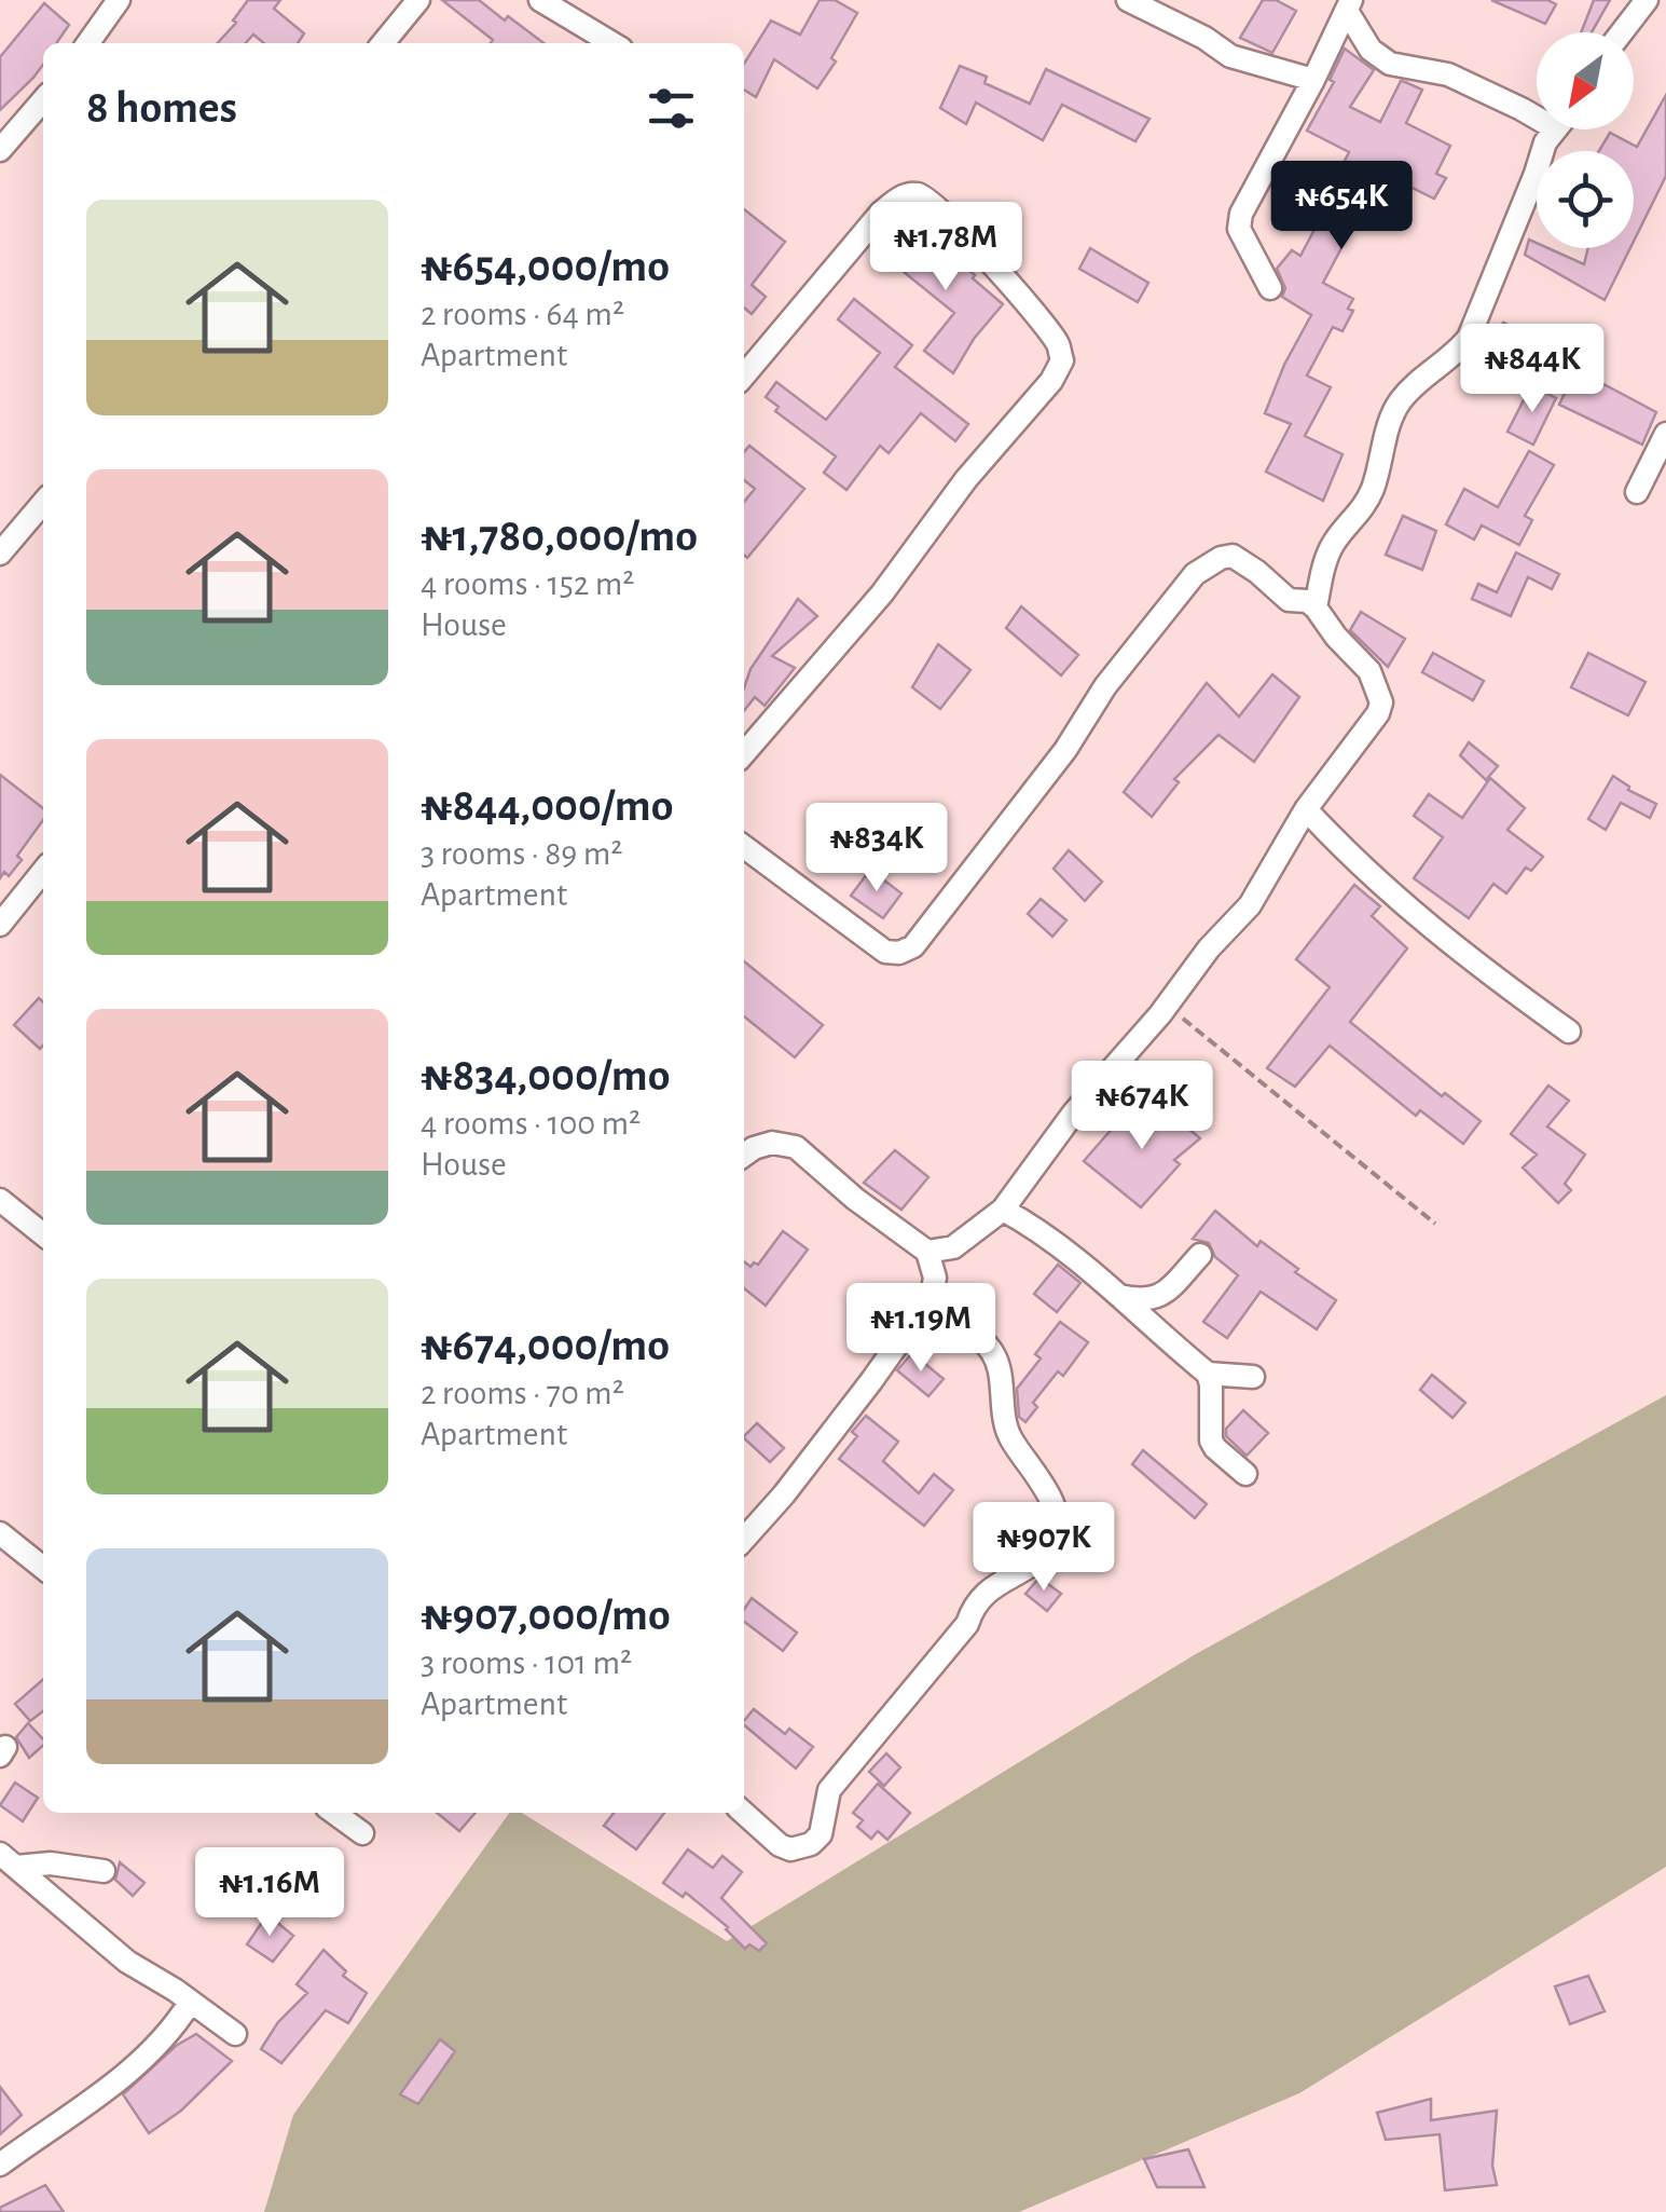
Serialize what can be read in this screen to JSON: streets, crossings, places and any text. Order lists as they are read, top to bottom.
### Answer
{
  "north": "bottom left",
  "page": {
    "heading": "8 homes",
    "price": [
      "₦654K",
      "₦1.78M",
      "₦844K",
      "₦834K",
      "₦674K",
      "₦1.19M",
      "₦907K",
      "₦1.16M"
    ],
    "list": [
      {
        "name": "₦654,000/mo",
        "note": "2 rooms · 64 m² · Apartment"
      },
      {
        "name": "₦1,780,000/mo",
        "note": "4 rooms · 152 m² · House"
      },
      {
        "name": "₦844,000/mo",
        "note": "3 rooms · 89 m² · Apartment"
      },
      {
        "name": "₦834,000/mo",
        "note": "4 rooms · 100 m² · House"
      },
      {
        "name": "₦674,000/mo",
        "note": "2 rooms · 70 m² · Apartment"
      },
      {
        "name": "₦907,000/mo",
        "note": "3 rooms · 101 m² · Apartment"
      }
    ]
  }
}
